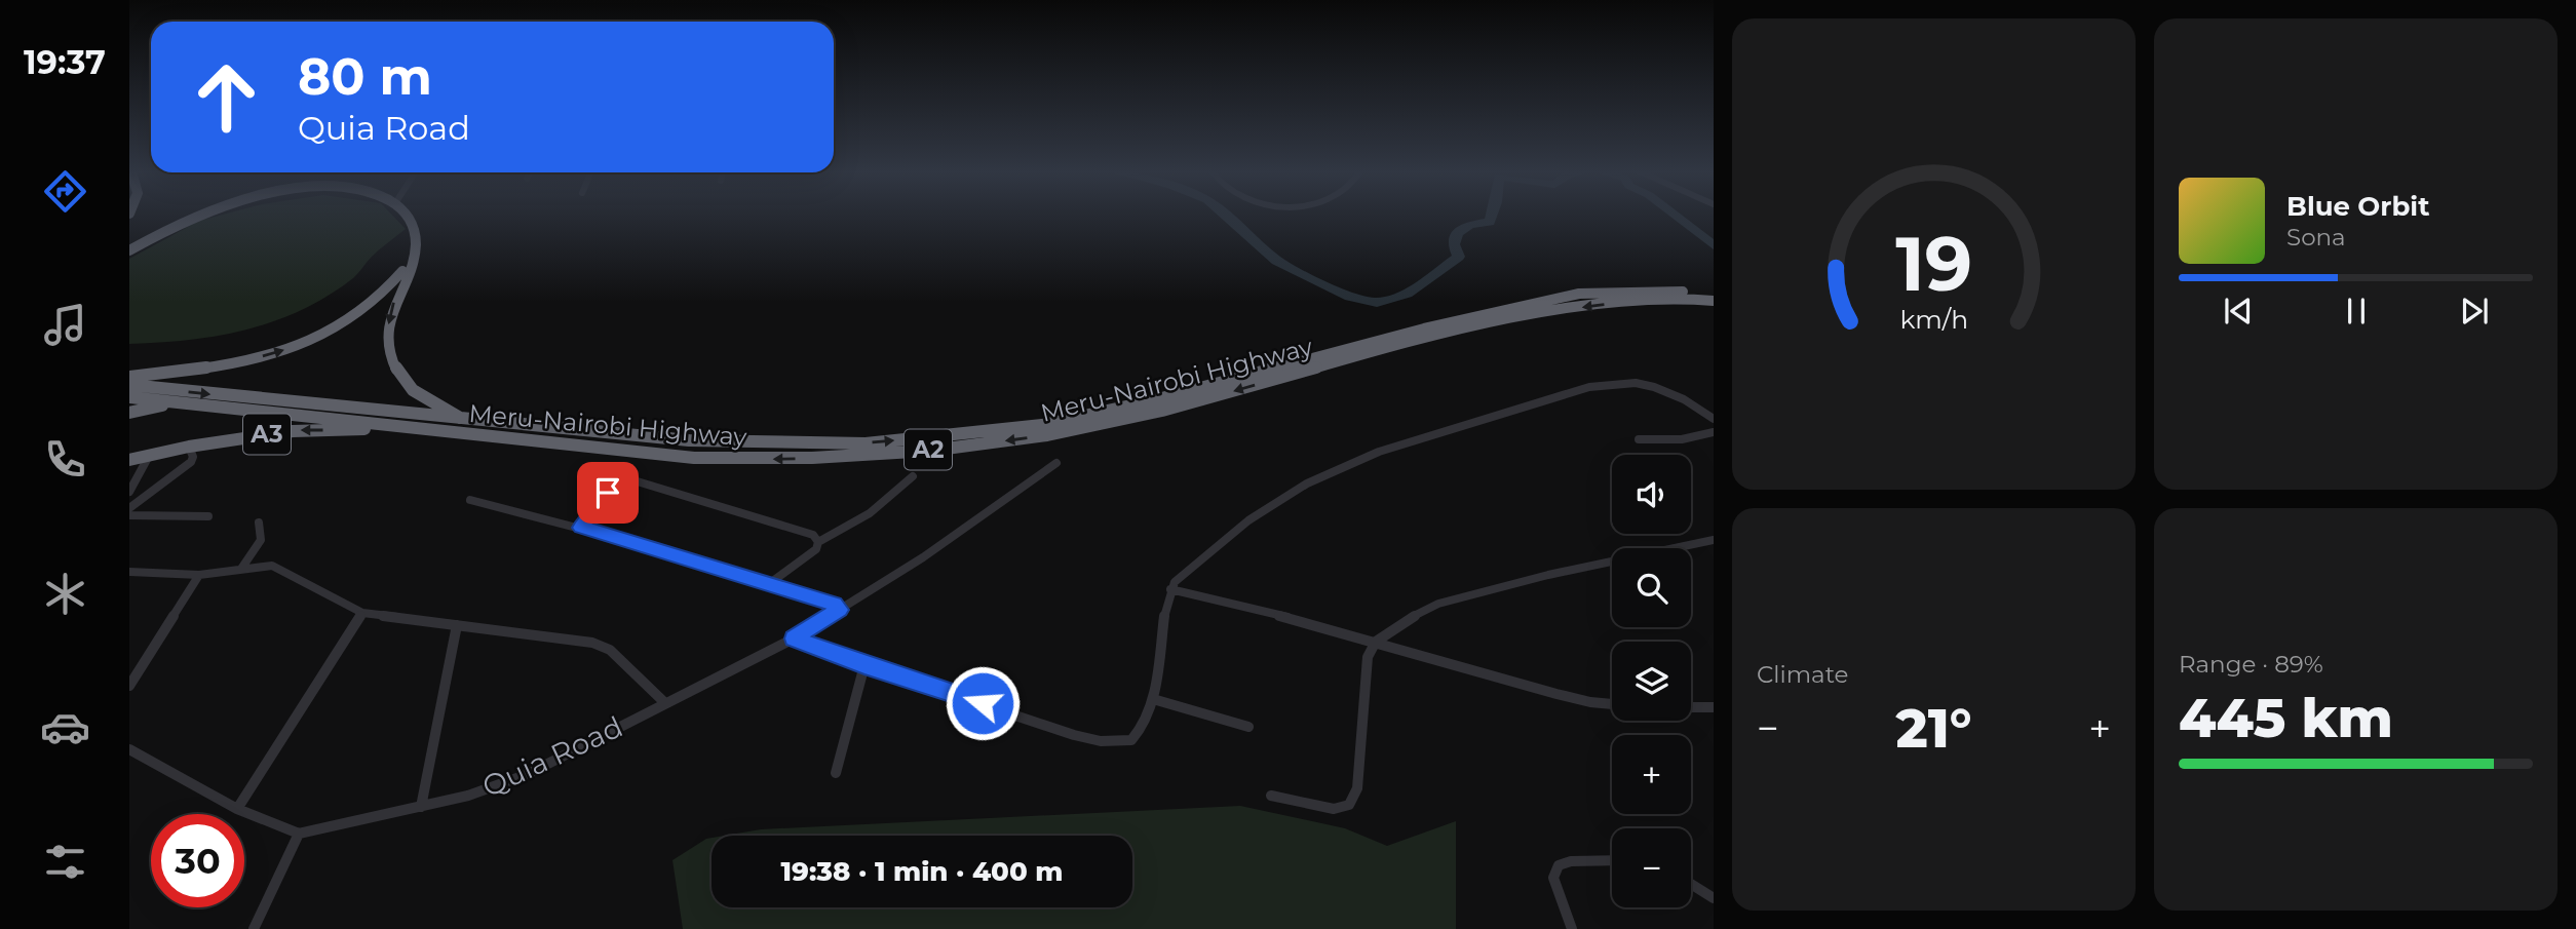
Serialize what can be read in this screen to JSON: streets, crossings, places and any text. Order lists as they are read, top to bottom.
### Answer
{
  "streets": {
    "highway": ["Meru-Nairobi Highway", "A3", "A2"],
    "street": ["Quia Road"]
  },
  "crossings": [
    ["Meru-Nairobi Highway", "A3"]
  ],
  "page": {
    "tabs": "19:37",
    "turn": ["80 m", "Quia Road"],
    "song": ["Blue Orbit", "Sona"],
    "map_buttons": ["+", "−"],
    "tile": [
      "Climate",
      ["Range · 89%", "445 km"]
    ],
    "heat": ["−", "21°", "+"],
    "limit": "30",
    "trip": "19:38 · 1 min · 400 m",
    "gauge": ["19", "km/h"]
  }
}
